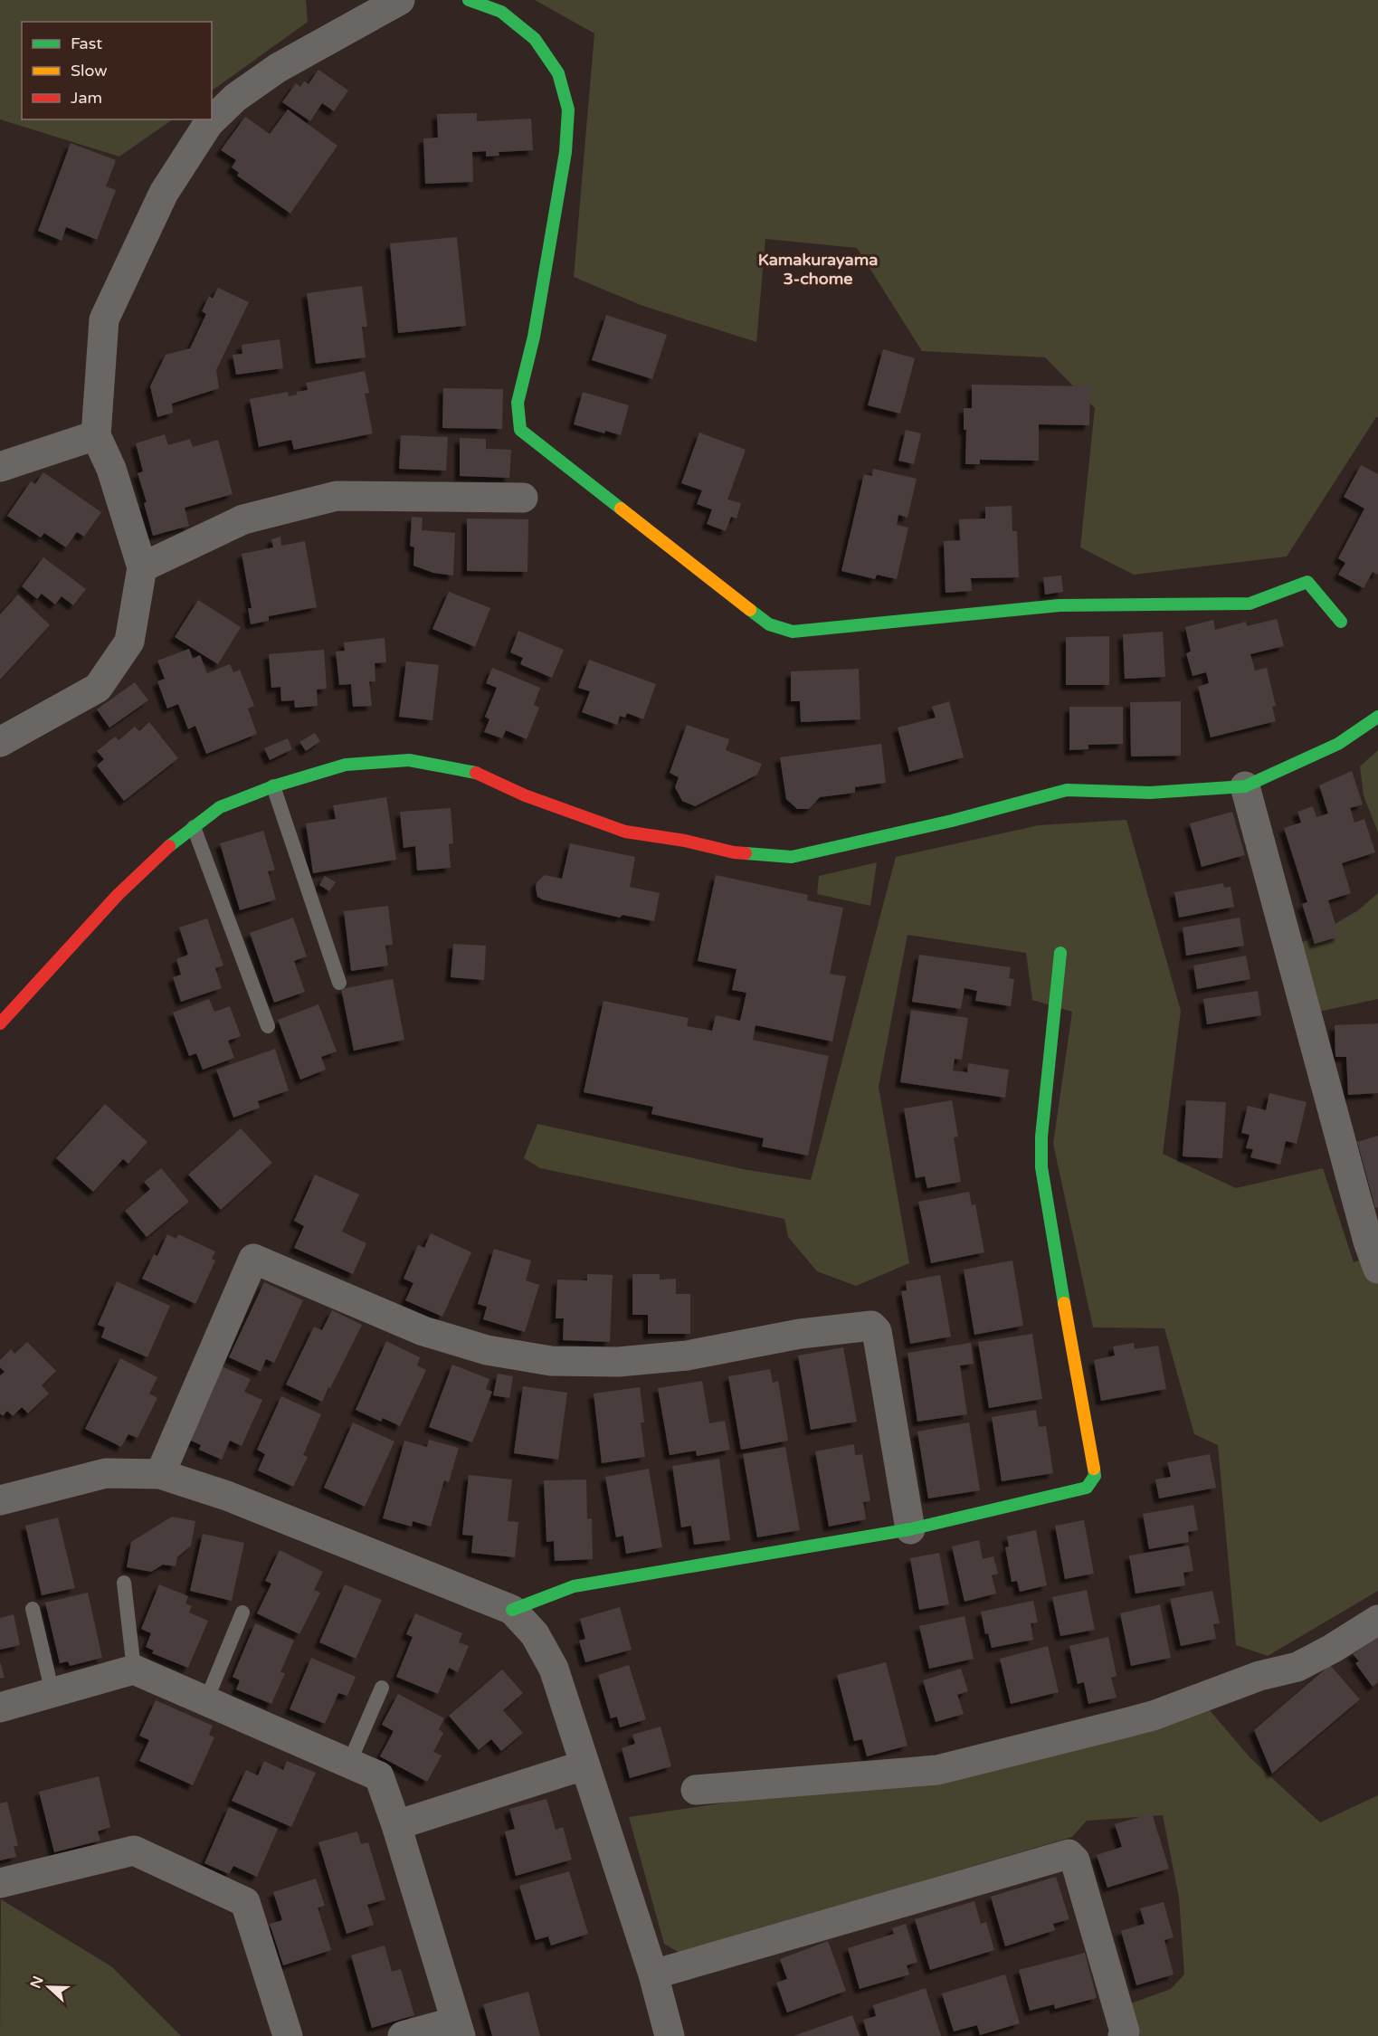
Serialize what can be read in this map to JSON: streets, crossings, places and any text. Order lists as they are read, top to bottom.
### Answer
{
  "districts": ["Kamakurayama 3-chome"],
  "legend": ["Fast", "Slow", "Jam"],
  "north": "left"
}
